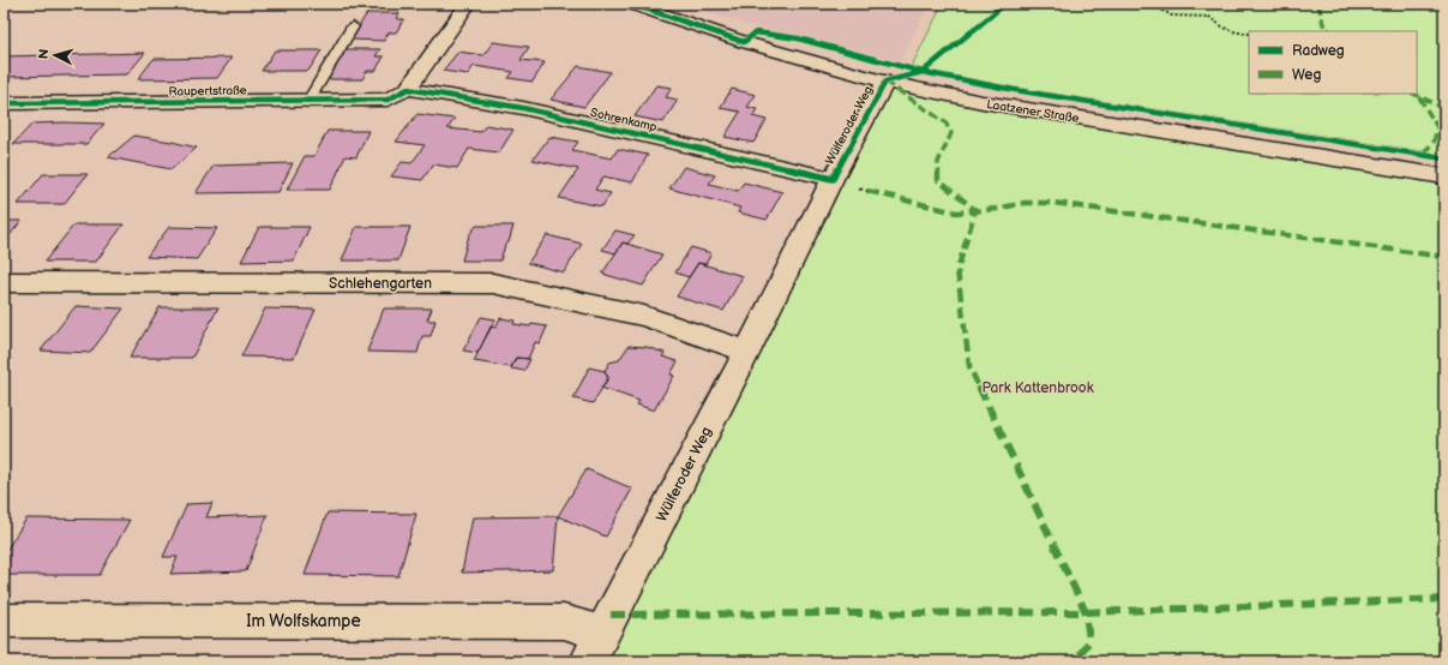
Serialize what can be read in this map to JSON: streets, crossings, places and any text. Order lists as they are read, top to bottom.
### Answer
{
  "streets": {
    "street": [
      "Raupertstraße",
      "Laatzener Straße",
      "Sohrenkamp",
      "Wülferoder Weg",
      "Schlehengarten",
      "Im Wolfskampe"
    ]
  },
  "crossings": [
    ["Raupertstraße", "Sohrenkamp"],
    ["Laatzener Straße", "Wülferoder Weg"],
    ["Sohrenkamp", "Wülferoder Weg"],
    ["Wülferoder Weg", "Schlehengarten"],
    ["Wülferoder Weg", "Im Wolfskampe"]
  ],
  "parks": ["Park Kattenbrook"],
  "legend": ["Radweg", "Weg"],
  "north": "left"
}
